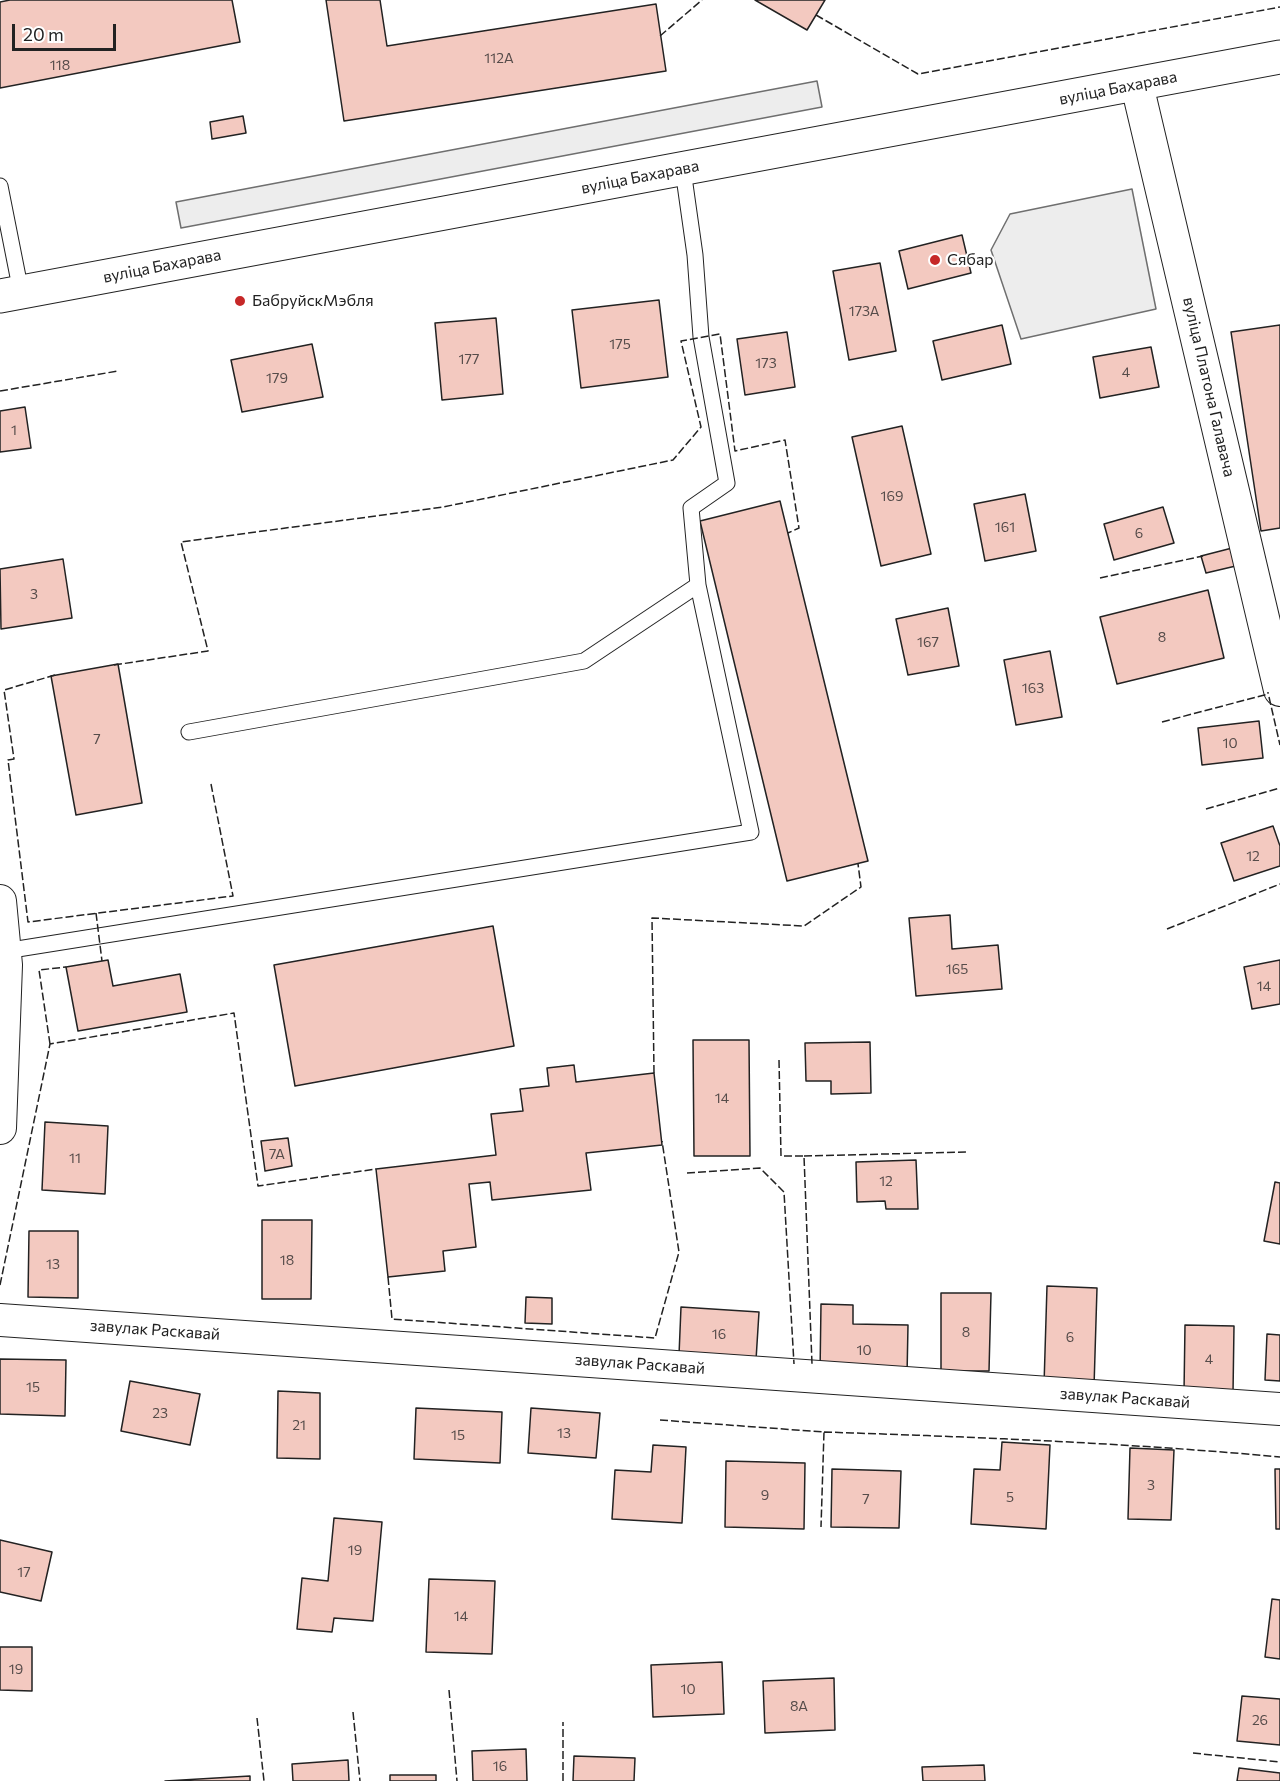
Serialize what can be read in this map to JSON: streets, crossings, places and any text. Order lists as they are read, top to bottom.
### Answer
{
  "streets": {
    "main road": ["вуліца Бахарава"],
    "street": ["вуліца Платона Галавача", "завулак Раскавай"]
  },
  "crossings": [
    ["вуліца Бахарава", "вуліца Платона Галавача"]
  ],
  "places": ["Сябар", "БабруйскМэбля"],
  "house_numbers": [
    "112А",
    "118",
    "173А",
    "175",
    "177",
    "173",
    "4",
    "179",
    "1",
    "169",
    "161",
    "6",
    "3",
    "8",
    "167",
    "163",
    "7",
    "10",
    "12",
    "165",
    "14",
    "14",
    "7А",
    "11",
    "12",
    "18",
    "13",
    "8",
    "16",
    "6",
    "10",
    "4",
    "15",
    "23",
    "21",
    "13",
    "15",
    "3",
    "9",
    "5",
    "7",
    "19",
    "17",
    "14",
    "19",
    "10",
    "8А",
    "26",
    "16"
  ],
  "scale_bar": "20 m"
}
